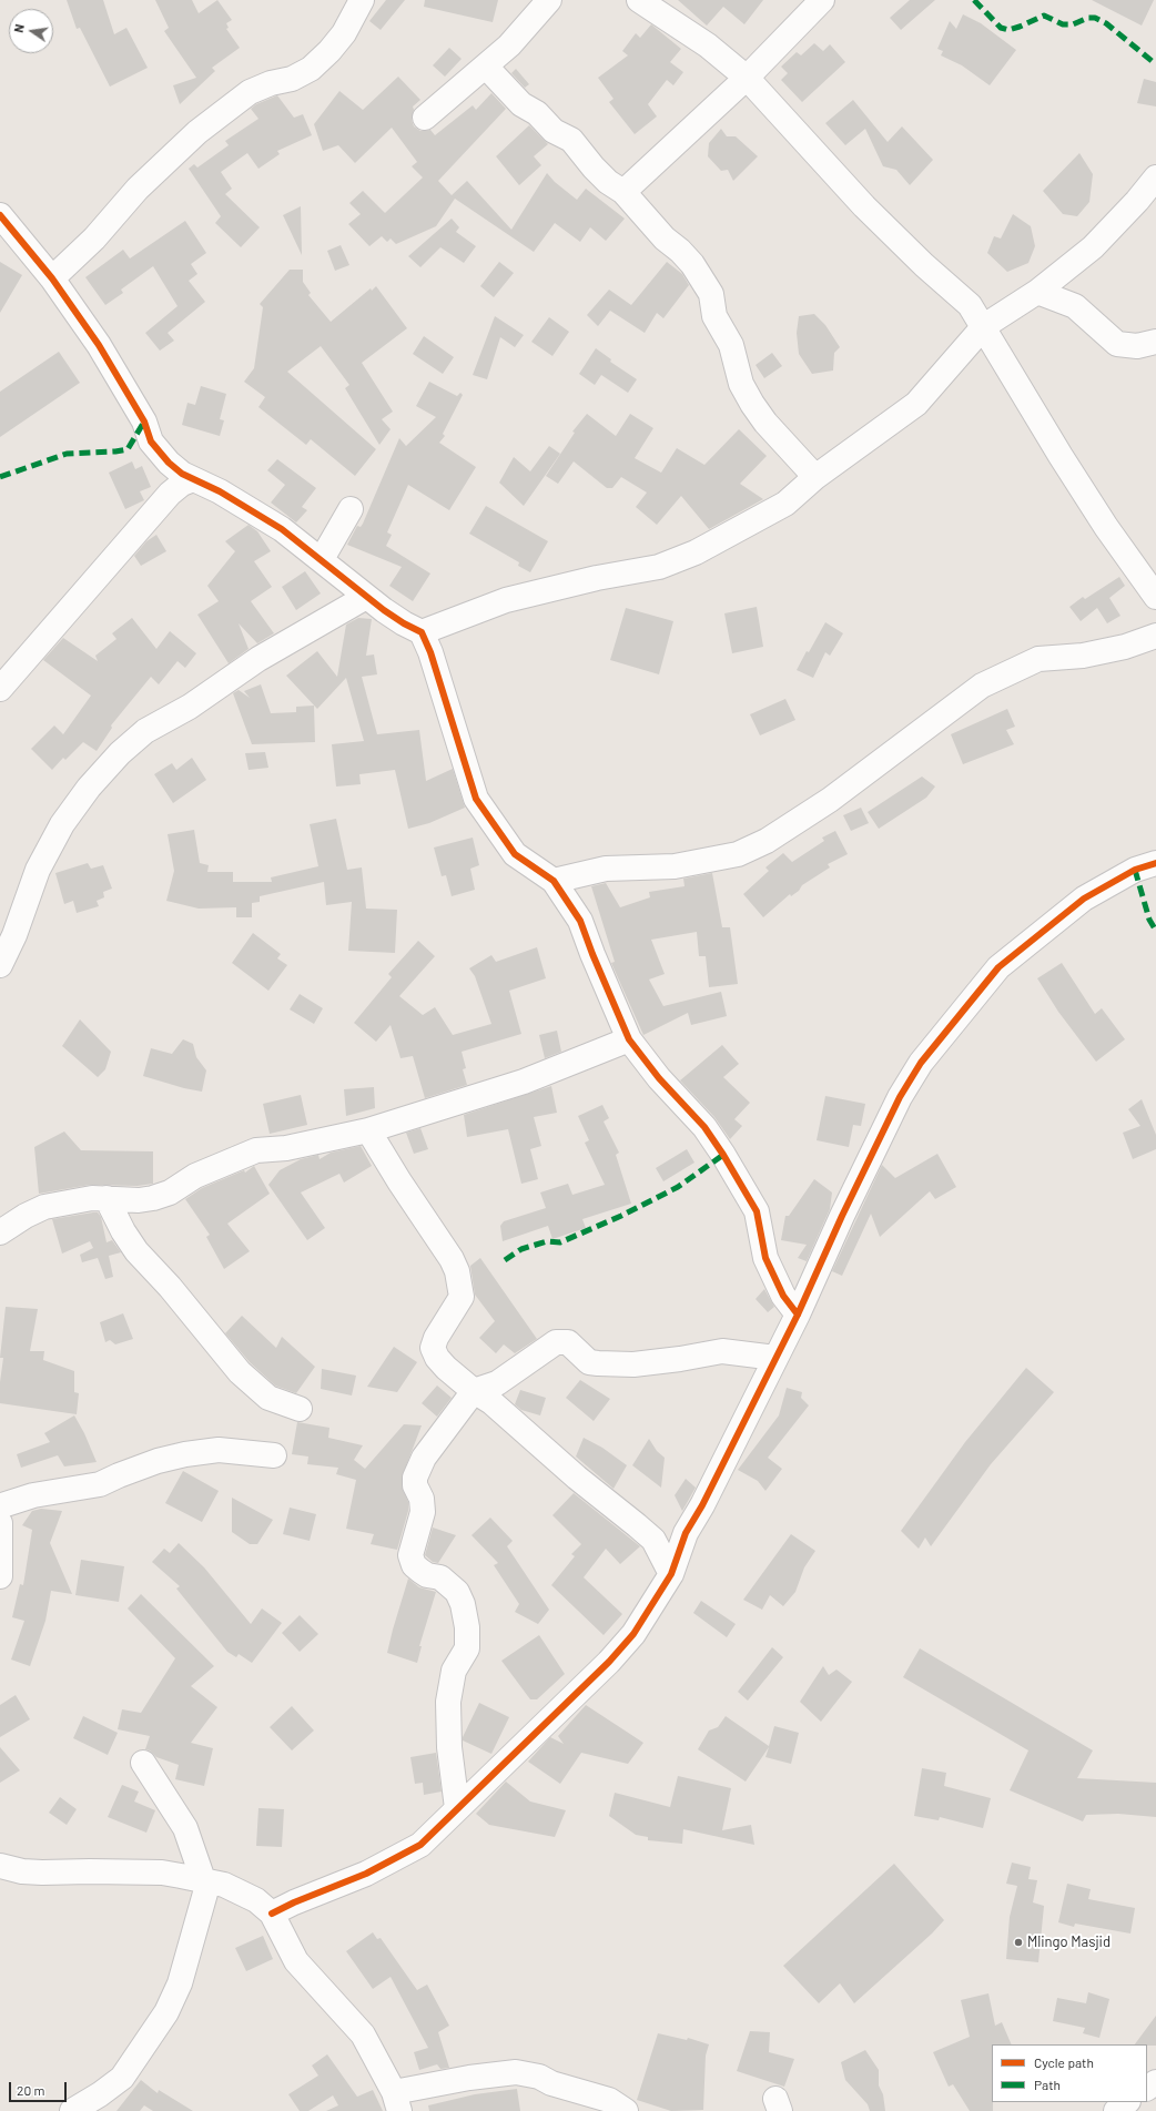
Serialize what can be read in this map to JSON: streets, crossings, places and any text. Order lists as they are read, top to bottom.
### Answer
{
  "places": ["Mlingo Masjid"],
  "legend": ["Cycle path", "Path"],
  "scale_bar": "20 m",
  "north": "left"
}
